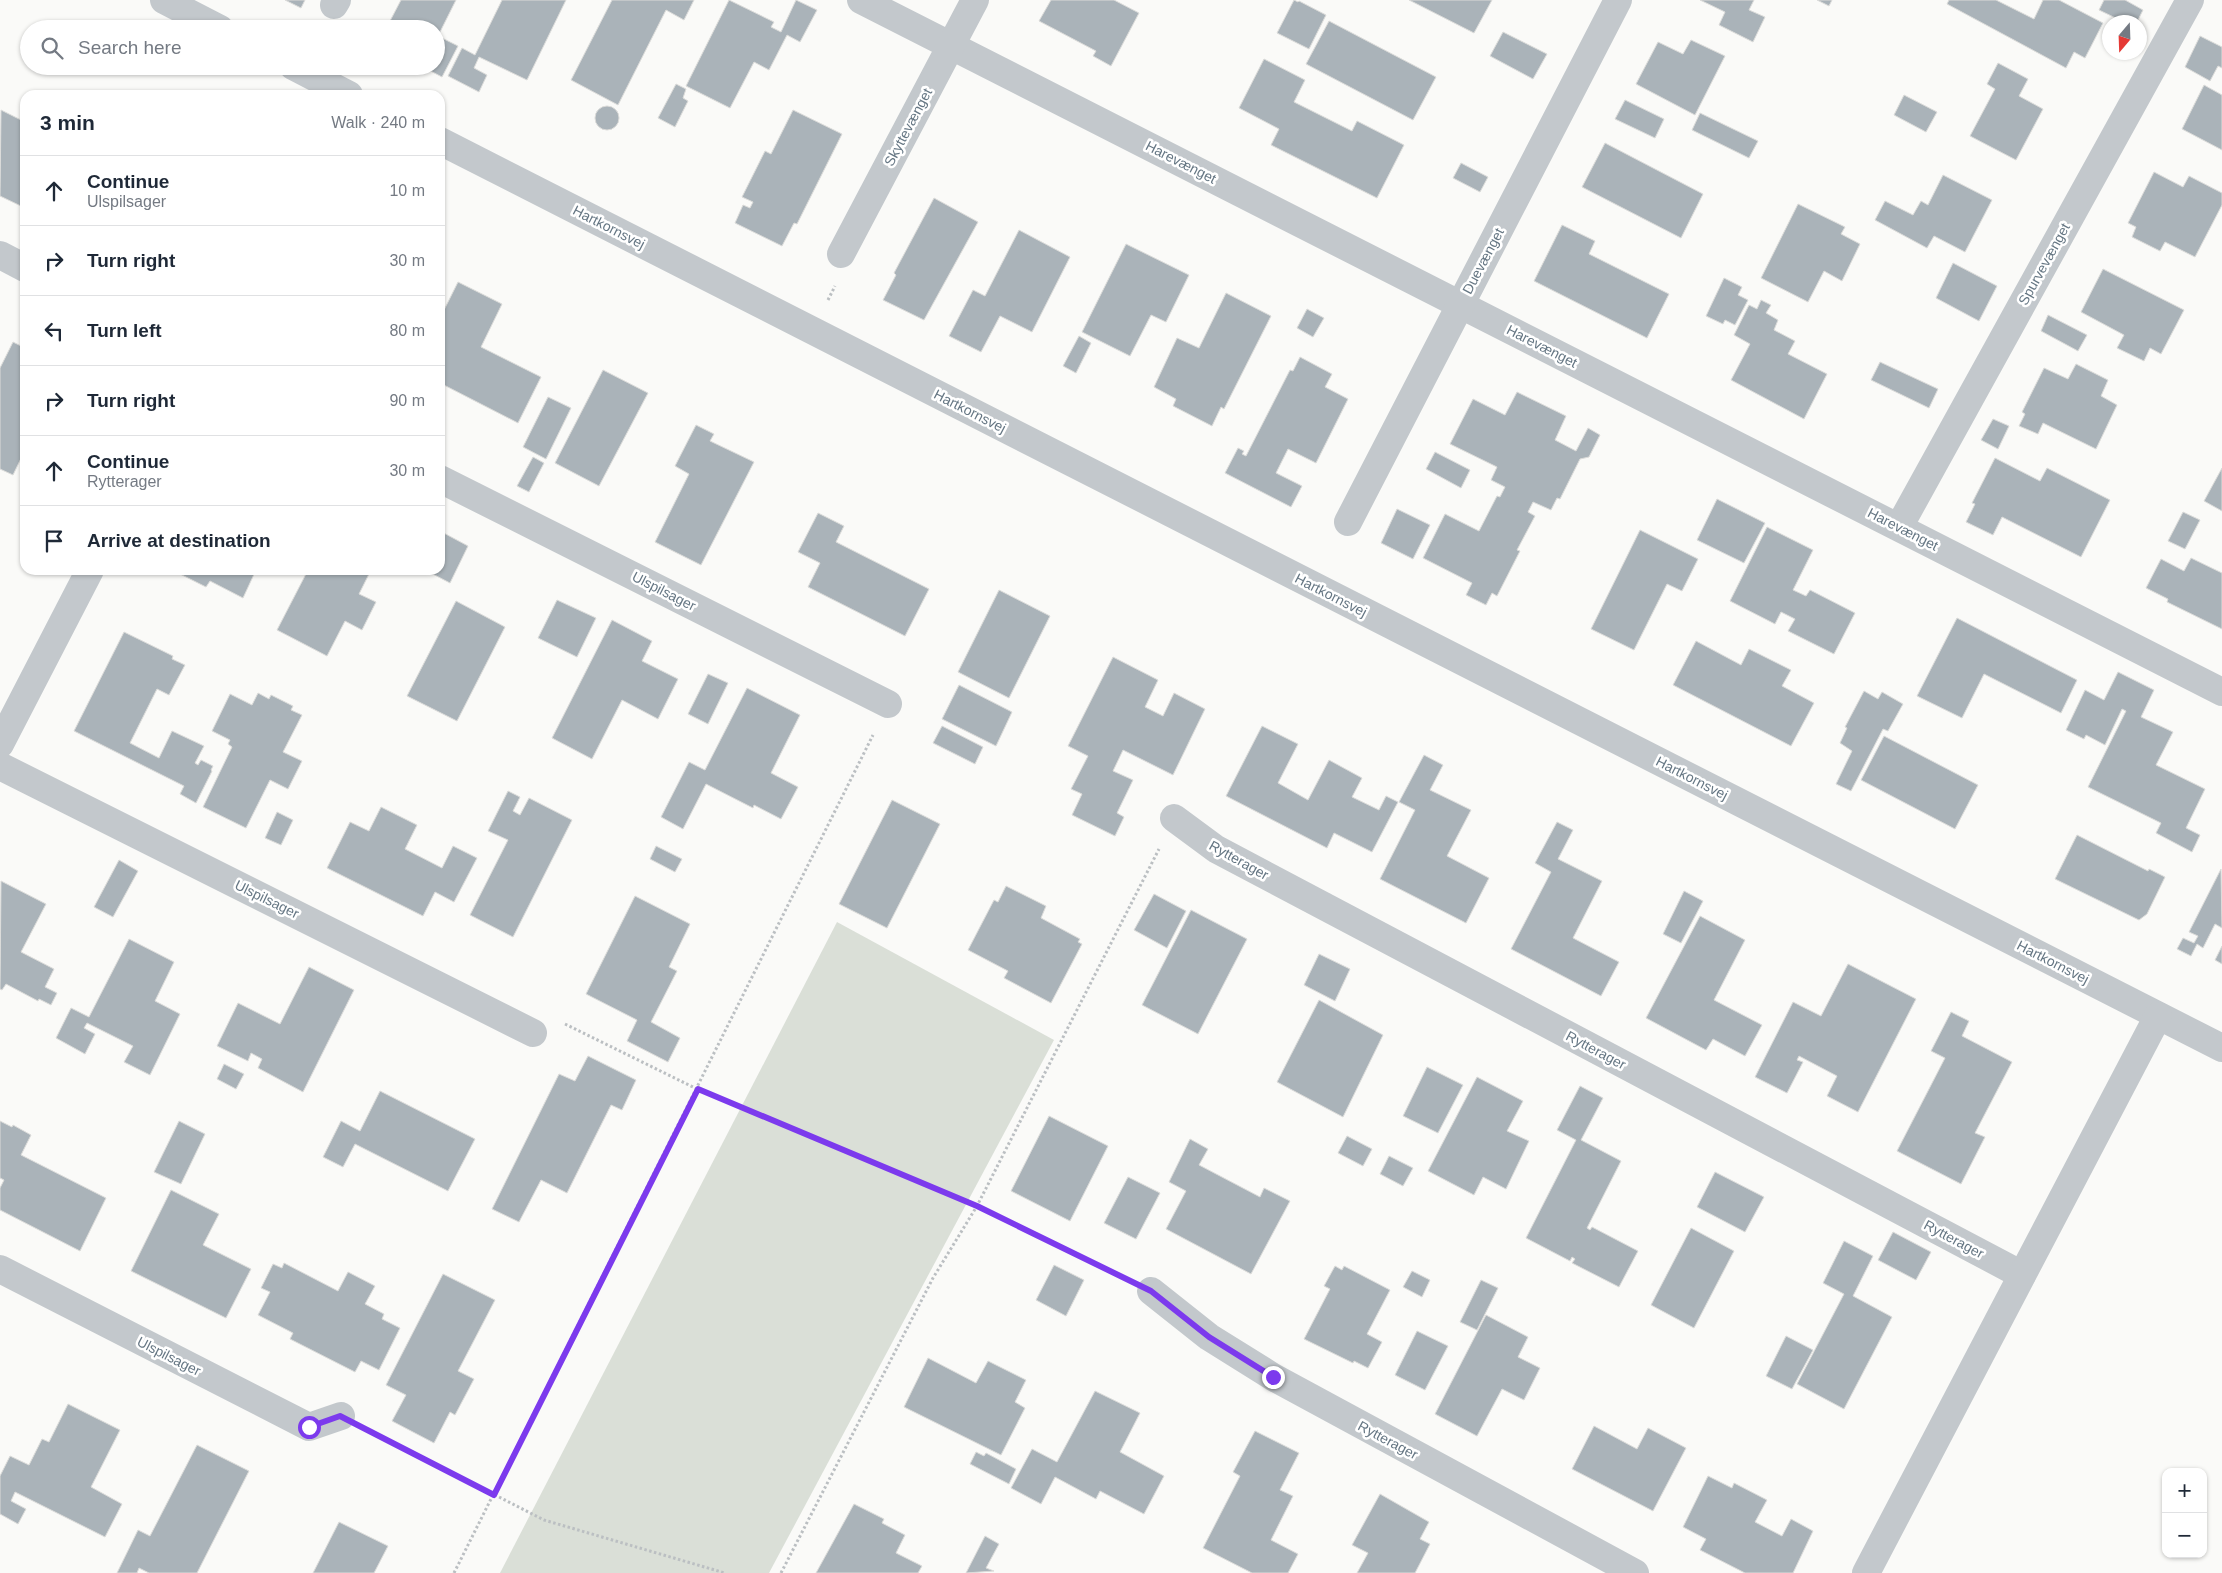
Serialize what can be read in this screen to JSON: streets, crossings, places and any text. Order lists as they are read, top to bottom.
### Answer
{
  "streets": {
    "street": [
      "Skyttevænget",
      "Harevænget",
      "Hartkornsvej",
      "Duevænget",
      "Spurvevænget",
      "Ulspilsager",
      "Rytterager"
    ]
  },
  "crossings": [
    ["Skyttevænget", "Harevænget"],
    ["Harevænget", "Duevænget"],
    ["Harevænget", "Spurvevænget"]
  ],
  "north": "bottom",
  "page": {
    "search": "Search here",
    "heading": ["3 min", "Walk · 240 m"],
    "list": [
      ["Continue", "Ulspilsager", "10 m"],
      ["Turn right", "30 m"],
      ["Turn left", "80 m"],
      ["Turn right", "90 m"],
      ["Continue", "Rytterager", "30 m"],
      "Arrive at destination"
    ],
    "map_buttons": ["+", "−"]
  }
}
